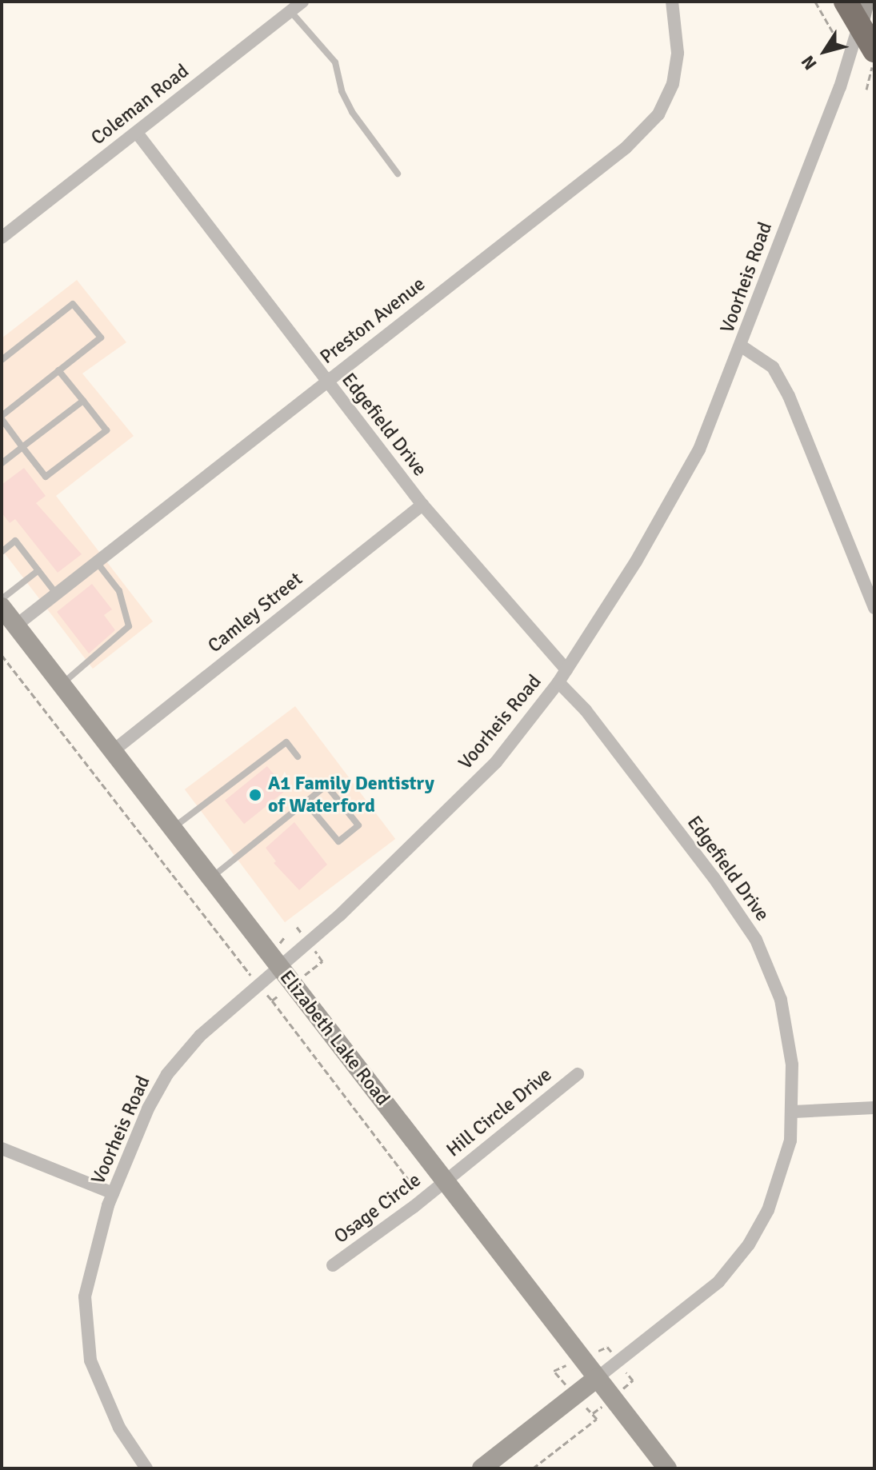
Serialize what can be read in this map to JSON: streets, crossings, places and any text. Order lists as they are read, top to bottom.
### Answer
{
  "streets": {
    "main road": ["Elizabeth Lake Road"],
    "street": [
      "Coleman Road",
      "Voorheis Road",
      "Preston Avenue",
      "Edgefield Drive",
      "Camley Street",
      "Hill Circle Drive",
      "Osage Circle"
    ]
  },
  "crossings": [
    ["Coleman Road", "Edgefield Drive"],
    ["Voorheis Road", "Edgefield Drive"],
    ["Voorheis Road", "Elizabeth Lake Road"],
    ["Preston Avenue", "Edgefield Drive"],
    ["Preston Avenue", "Elizabeth Lake Road"],
    ["Edgefield Drive", "Camley Street"],
    ["Edgefield Drive", "Elizabeth Lake Road"],
    ["Camley Street", "Elizabeth Lake Road"],
    ["Elizabeth Lake Road", "Hill Circle Drive"],
    ["Elizabeth Lake Road", "Osage Circle"],
    ["Hill Circle Drive", "Osage Circle"]
  ],
  "places": ["A1 Family Dentistry of Waterford"],
  "north": "bottom left"
}
